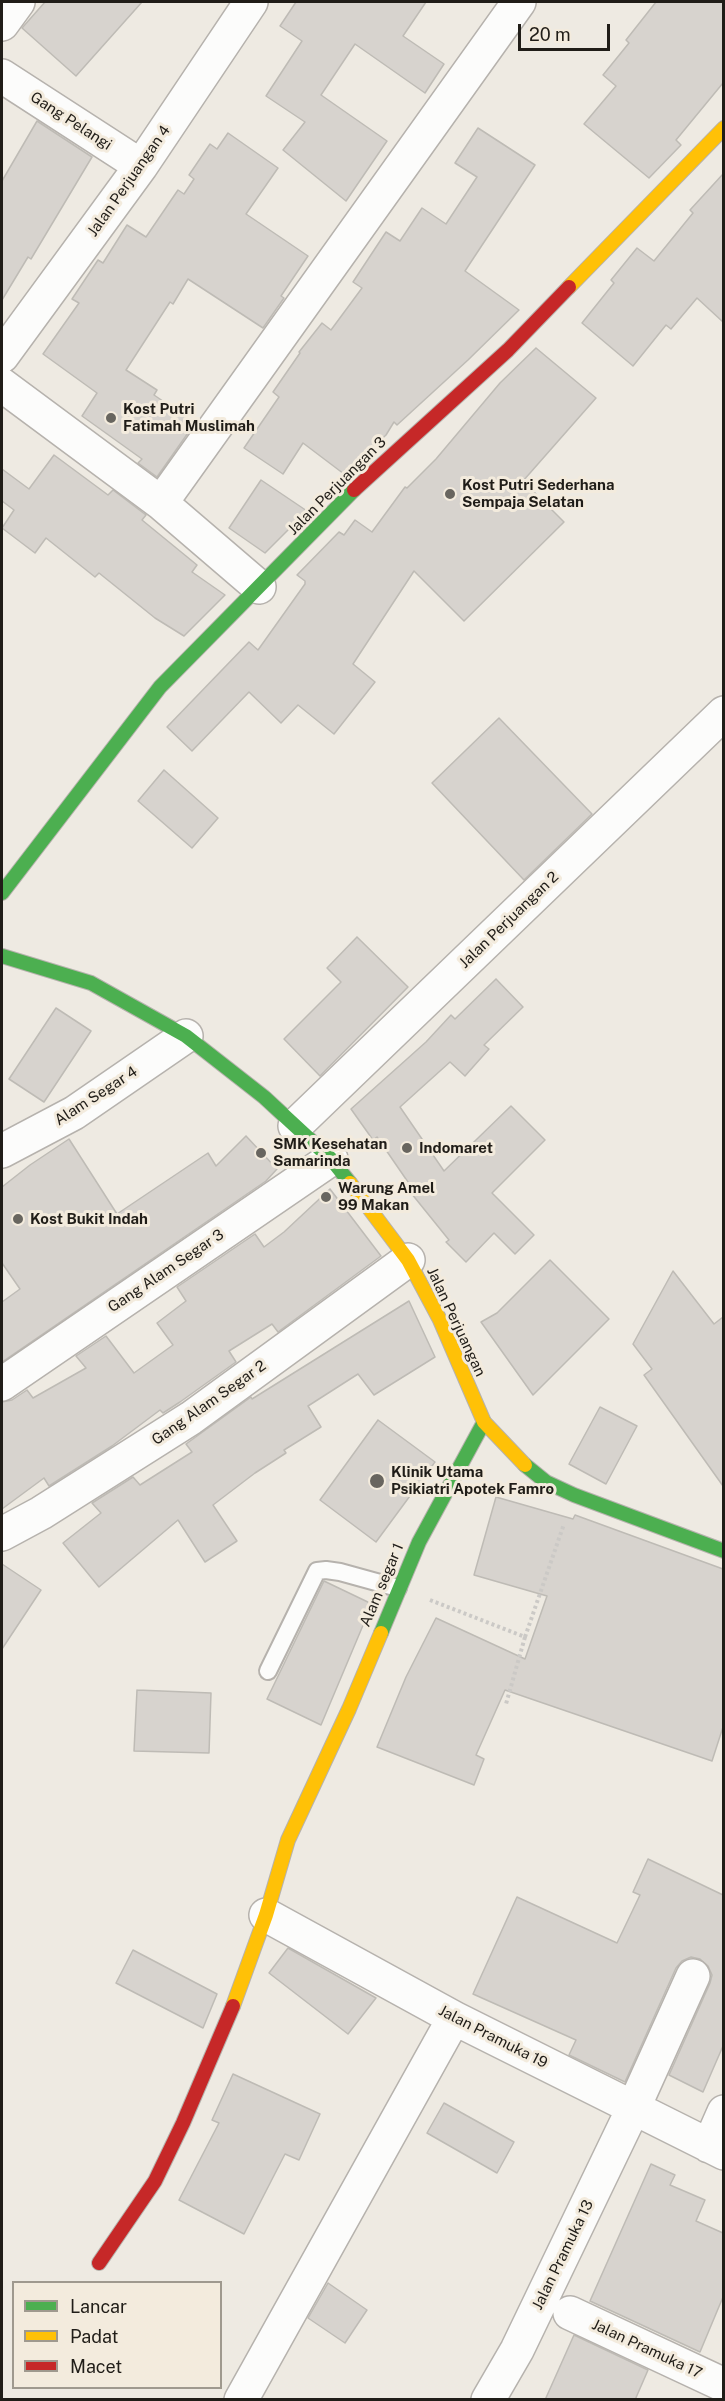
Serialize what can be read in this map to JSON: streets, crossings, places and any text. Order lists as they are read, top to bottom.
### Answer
{
  "streets": {
    "street": [
      "Gang Pelangi",
      "Jalan Perjuangan 4",
      "Jalan Perjuangan 3",
      "Jalan Perjuangan 2",
      "Alam Segar 4",
      "Gang Alam Segar 3",
      "Jalan Perjuangan",
      "Gang Alam Segar 2",
      "Alam segar 1",
      "Jalan Pramuka 19",
      "Jalan Pramuka 13",
      "Jalan Pramuka 17"
    ]
  },
  "crossings": [
    ["Gang Pelangi", "Jalan Perjuangan 4"],
    ["Jalan Perjuangan 2", "Jalan Perjuangan"],
    ["Alam Segar 4", "Jalan Perjuangan"],
    ["Gang Alam Segar 3", "Jalan Perjuangan"],
    ["Jalan Perjuangan", "Gang Alam Segar 2"],
    ["Jalan Perjuangan", "Alam segar 1"],
    ["Alam segar 1", "Jalan Pramuka 19"],
    ["Jalan Pramuka 19", "Jalan Pramuka 13"]
  ],
  "places": [
    "Kost Putri Fatimah Muslimah",
    "Kost Putri Sederhana Sempaja Selatan",
    "Indomaret",
    "SMK Kesehatan Samarinda",
    "Warung Amel 99 Makan",
    "Kost Bukit Indah",
    "Klinik Utama Psikiatri Apotek Famro"
  ],
  "legend": ["Lancar", "Padat", "Macet"],
  "scale_bar": "20 m"
}
